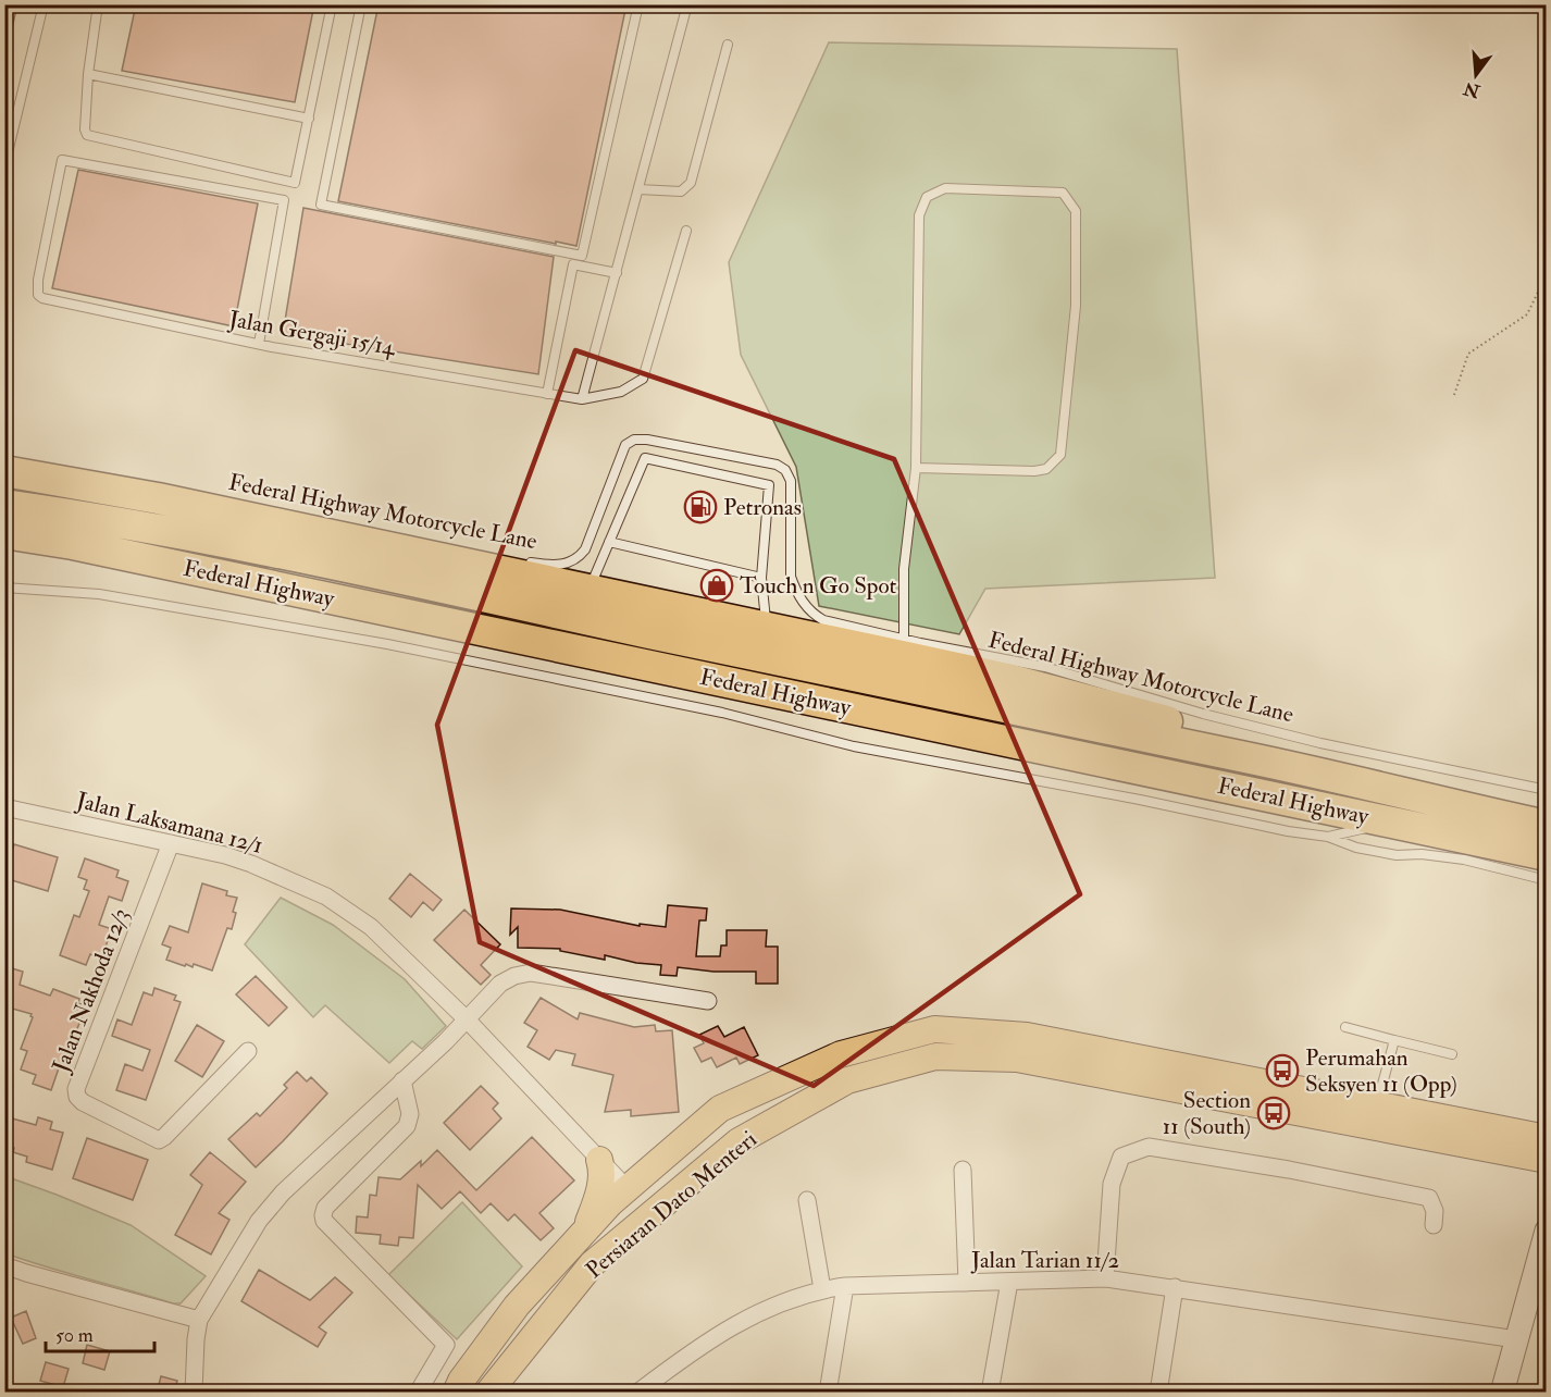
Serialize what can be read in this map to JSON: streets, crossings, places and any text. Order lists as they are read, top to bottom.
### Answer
{
  "streets": {
    "highway": ["Federal Highway"],
    "main road": ["Persiaran Dato Menteri"],
    "street": ["Jalan Laksamana 12/1", "Jalan Nakhoda 12/3", "Jalan Tarian 11/2"],
    "lane": ["Jalan Gergaji 15/14", "Federal Highway Motorcycle Lane"]
  },
  "crossings": [
    ["Jalan Laksamana 12/1", "Jalan Nakhoda 12/3"],
    ["Jalan Laksamana 12/1", "Persiaran Dato Menteri"]
  ],
  "places": {
    "fuel station": ["Petronas"],
    "shop": ["Touch n Go Spot"],
    "bus stop": ["Perumahan Seksyen 11 (Opp)", "Section 11 (South)"]
  },
  "scale_bar": "50 m",
  "north": "bottom"
}
